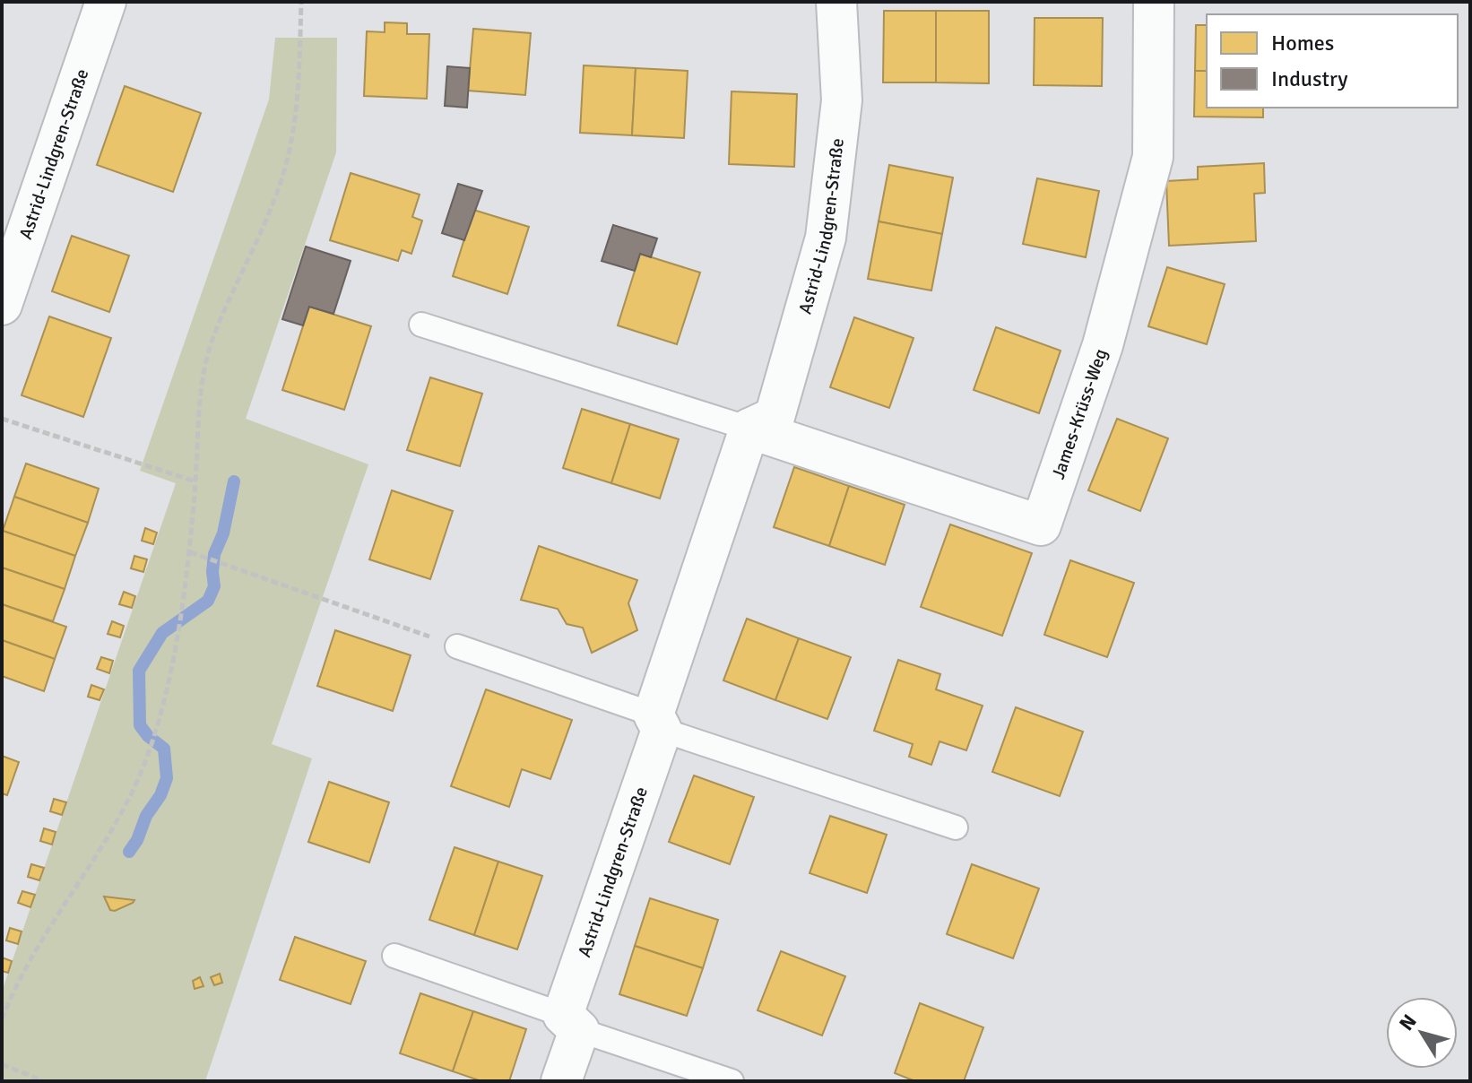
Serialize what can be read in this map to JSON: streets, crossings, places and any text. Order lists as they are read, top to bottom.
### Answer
{
  "streets": {
    "street": ["Astrid-Lindgren-Straße", "James-Krüss-Weg"]
  },
  "crossings": [
    ["Astrid-Lindgren-Straße", "James-Krüss-Weg"]
  ],
  "legend": ["Homes", "Industry"],
  "north": "top left"
}
